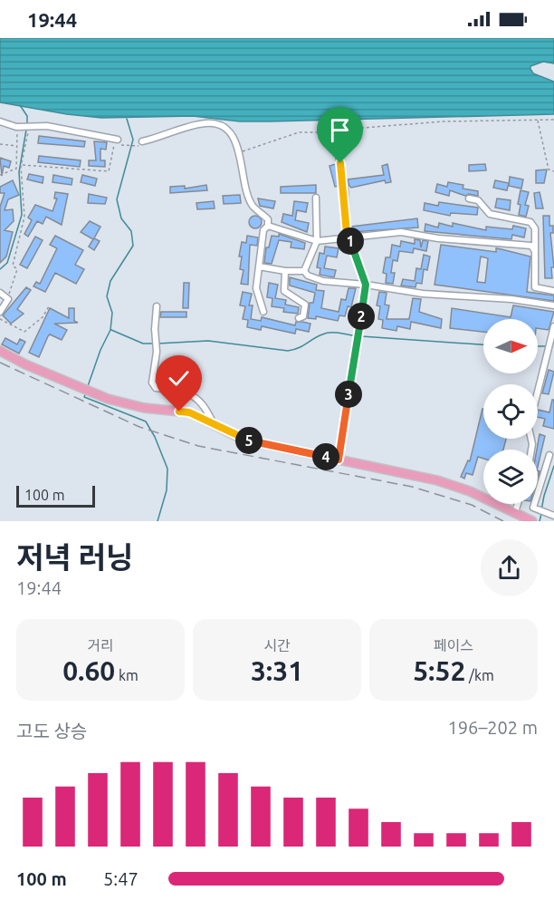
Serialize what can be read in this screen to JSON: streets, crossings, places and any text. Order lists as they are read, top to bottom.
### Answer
{
  "scale_bar": "100 m",
  "north": "right",
  "page": {
    "status": "19:44",
    "pins": [
      "1",
      "2",
      "3",
      "5",
      "4"
    ],
    "scale": "100 m",
    "heading": ["저녁 러닝", "19:44"],
    "stats": [
      ["거리", "0.60 km"],
      ["시간", "3:31"],
      ["페이스", "5:52 /km"]
    ],
    "chart": ["고도 상승", "196–202 m"],
    "list": [
      {
        "name": "100 m",
        "note": "5:47"
      }
    ]
  }
}
